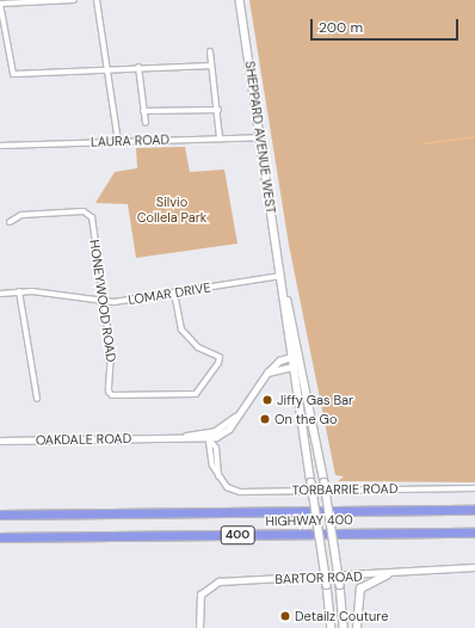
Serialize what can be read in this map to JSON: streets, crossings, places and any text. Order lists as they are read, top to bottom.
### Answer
{
  "streets": {
    "highway": ["HIGHWAY 400", "400"],
    "main road": ["SHEPPARD AVENUE WEST"],
    "street": [
      "LAURA ROAD",
      "LOMAR DRIVE",
      "HONEYWOOD ROAD",
      "OAKDALE ROAD",
      "TORBARRIE ROAD",
      "BARTOR ROAD"
    ]
  },
  "crossings": [
    ["SHEPPARD AVENUE WEST", "LAURA ROAD"],
    ["SHEPPARD AVENUE WEST", "LOMAR DRIVE"],
    ["LOMAR DRIVE", "HONEYWOOD ROAD"],
    ["OAKDALE ROAD", "TORBARRIE ROAD"]
  ],
  "parks": ["Silvio Collela Park"],
  "places": ["Jiffy Gas Bar", "On the Go", "Detailz Couture"],
  "scale_bar": "200 m"
}
